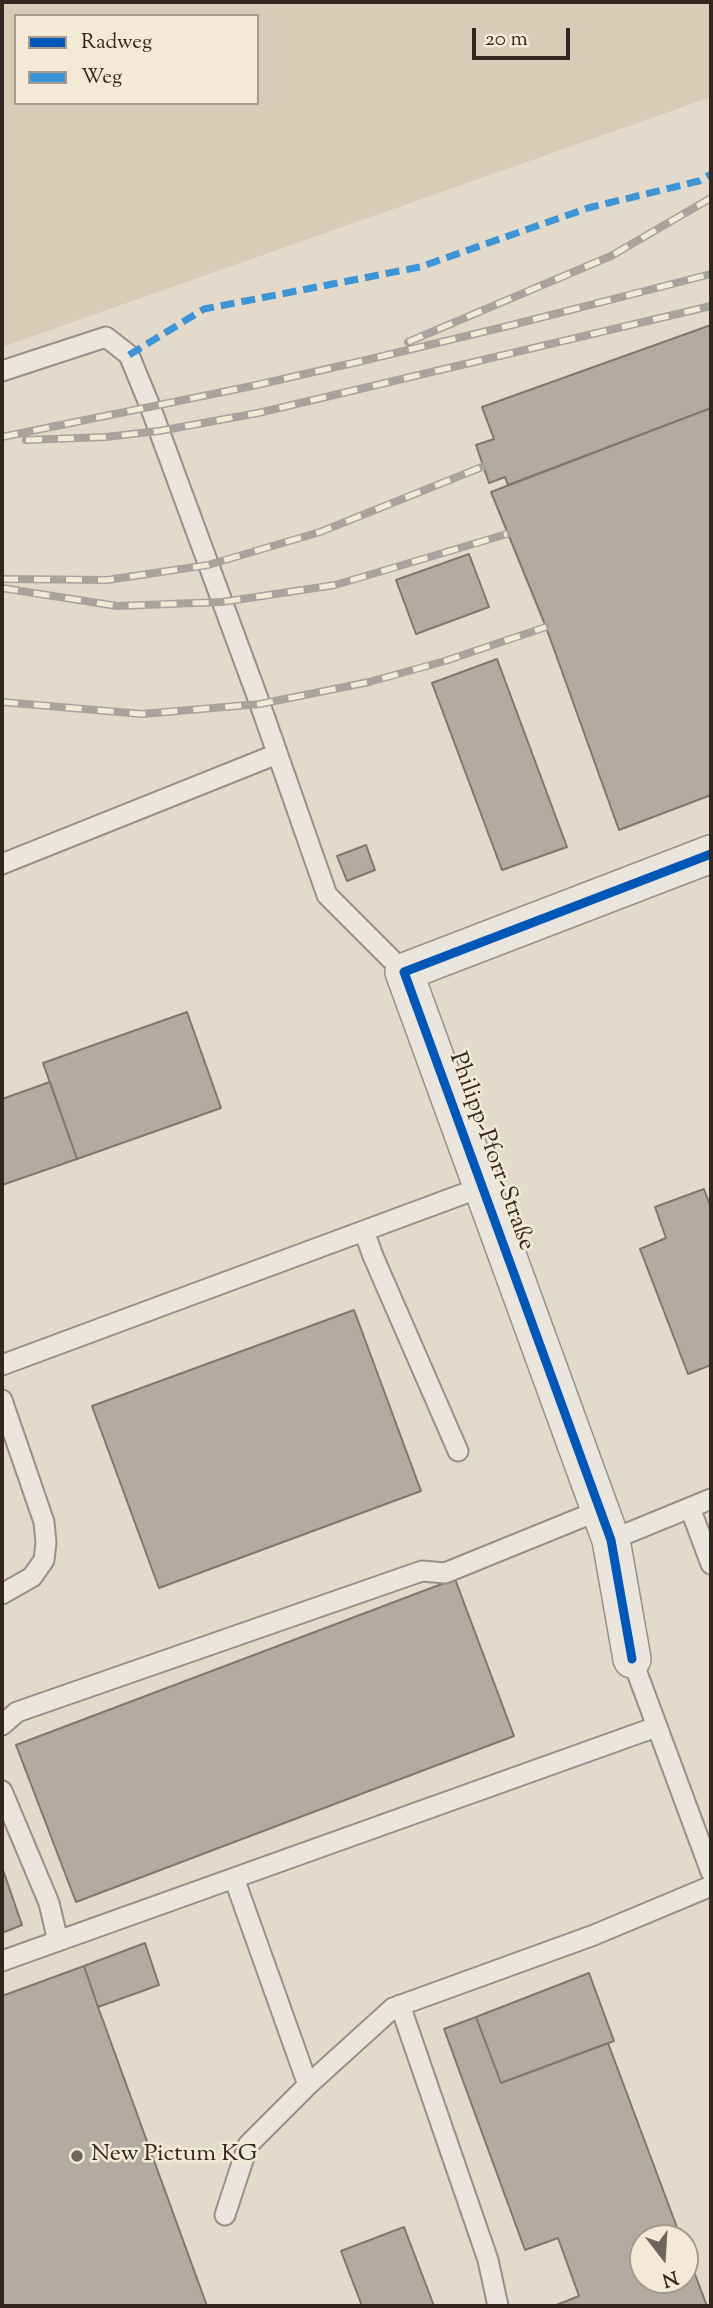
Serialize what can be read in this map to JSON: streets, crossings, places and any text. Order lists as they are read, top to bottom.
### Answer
{
  "streets": {
    "street": ["Philipp-Pforr-Straße"]
  },
  "places": ["New Pictum KG"],
  "legend": ["Radweg", "Weg"],
  "scale_bar": "20 m",
  "north": "bottom"
}
